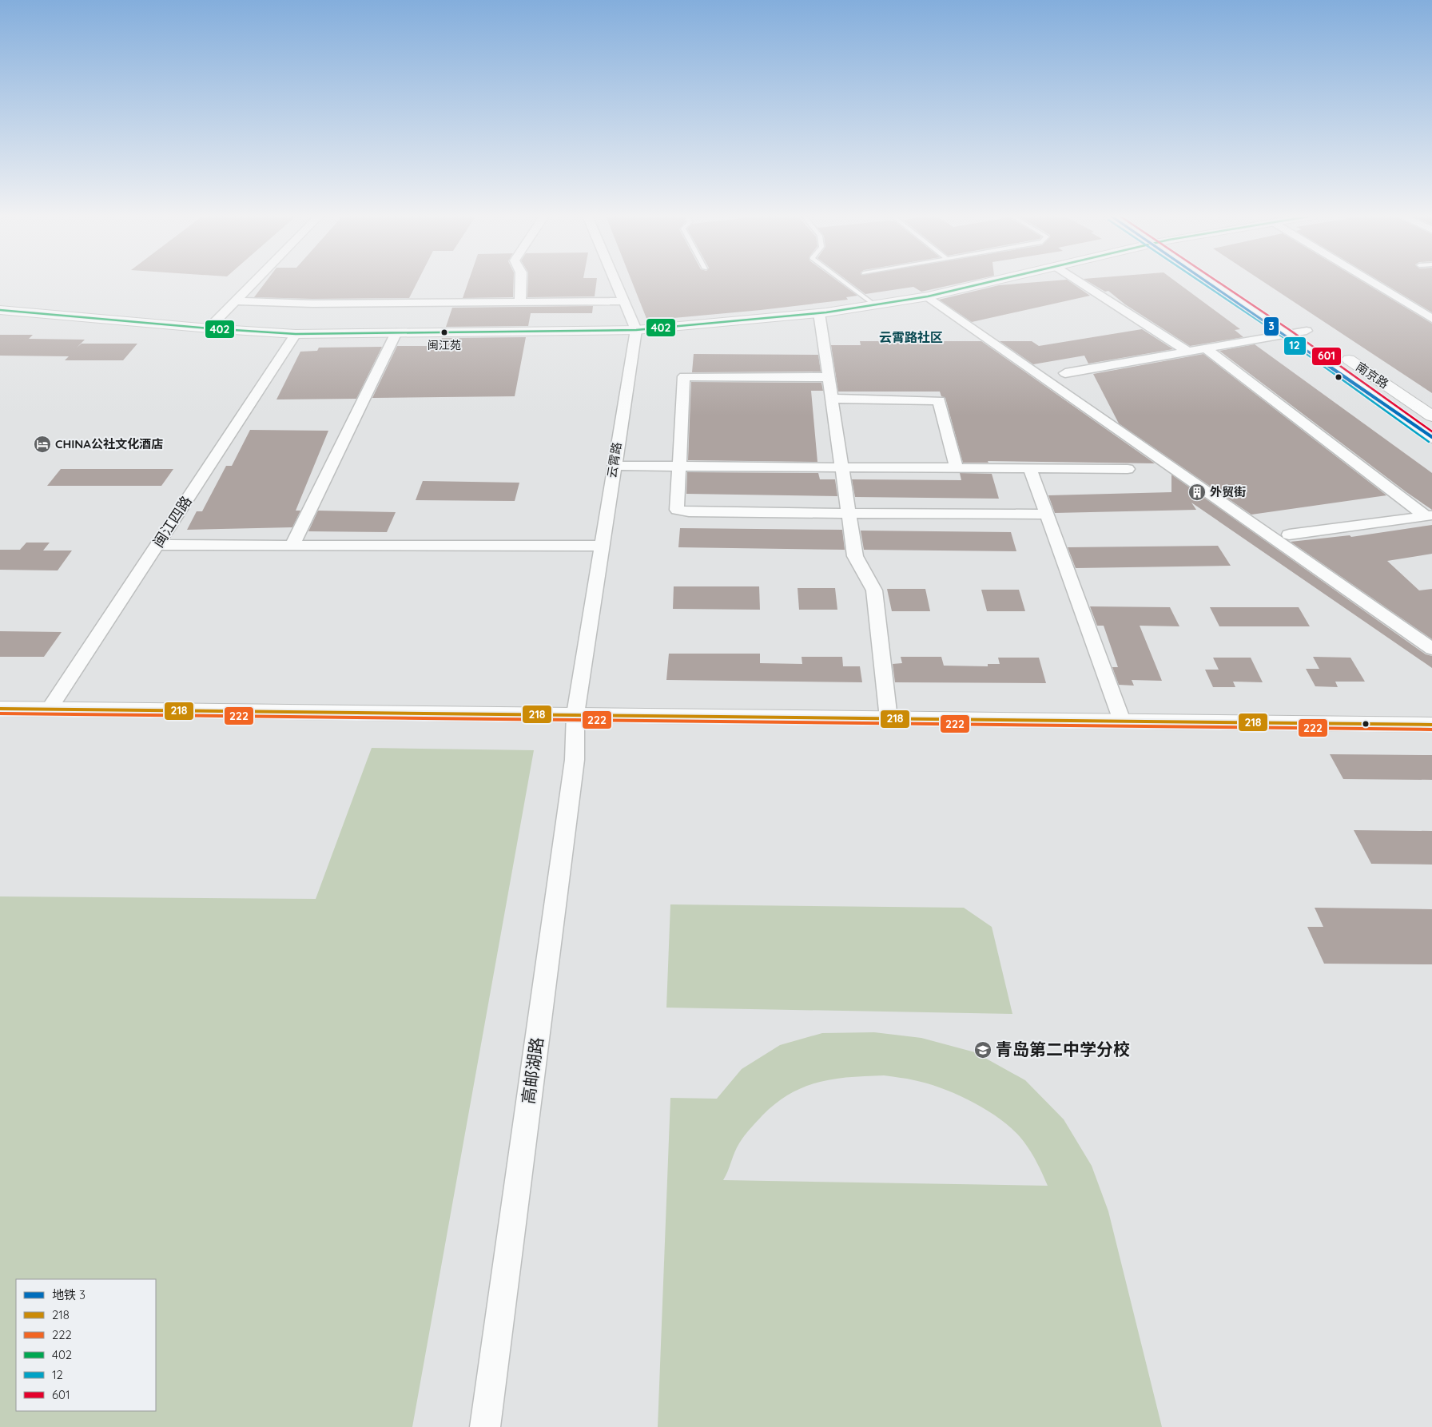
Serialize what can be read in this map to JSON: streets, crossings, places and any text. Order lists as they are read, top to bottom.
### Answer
{
  "streets": {
    "main road": ["南京路"],
    "street": ["云霄路", "闽江四路", "高邮湖路"]
  },
  "crossings": [
    ["云霄路", "高邮湖路"]
  ],
  "districts": ["云霄路社区"],
  "places": {
    "other": ["闽江苑"],
    "hotel": ["CHINA公社文化酒店"],
    "building": ["外贸街"],
    "school or university": ["青岛第二中学分校"]
  },
  "lines": [
    "metro line 3",
    "transit line 402",
    "transit line 12",
    "transit line 601",
    "transit line 218",
    "transit line 222"
  ],
  "legend": [
    "地铁 3",
    "218",
    "222",
    "402",
    "12",
    "601"
  ]
}
